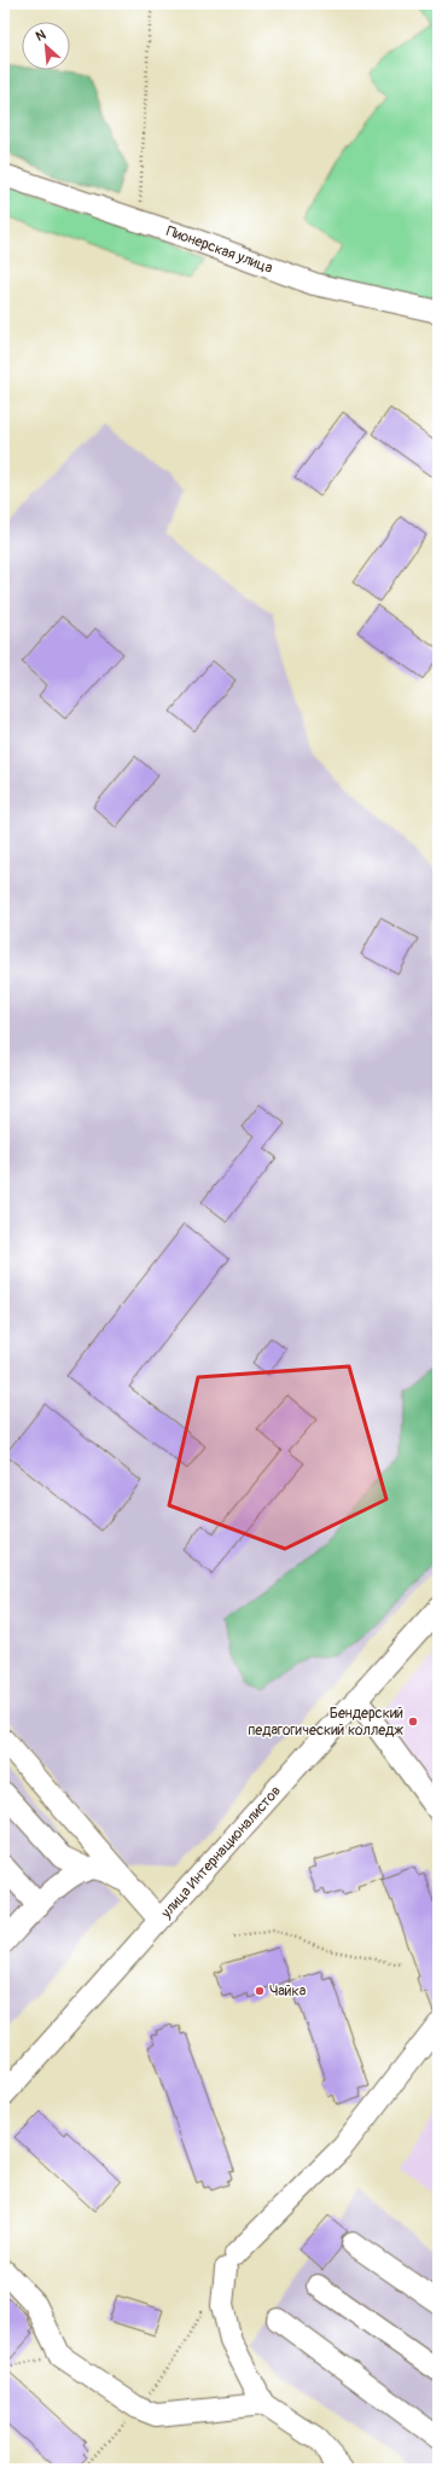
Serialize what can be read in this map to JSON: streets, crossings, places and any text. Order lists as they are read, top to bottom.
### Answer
{
  "streets": {
    "street": ["Пионерская улица", "улица Интернационалистов"]
  },
  "places": ["Бендерский педагогический колледж", "Чайка"],
  "north": "top left"
}
